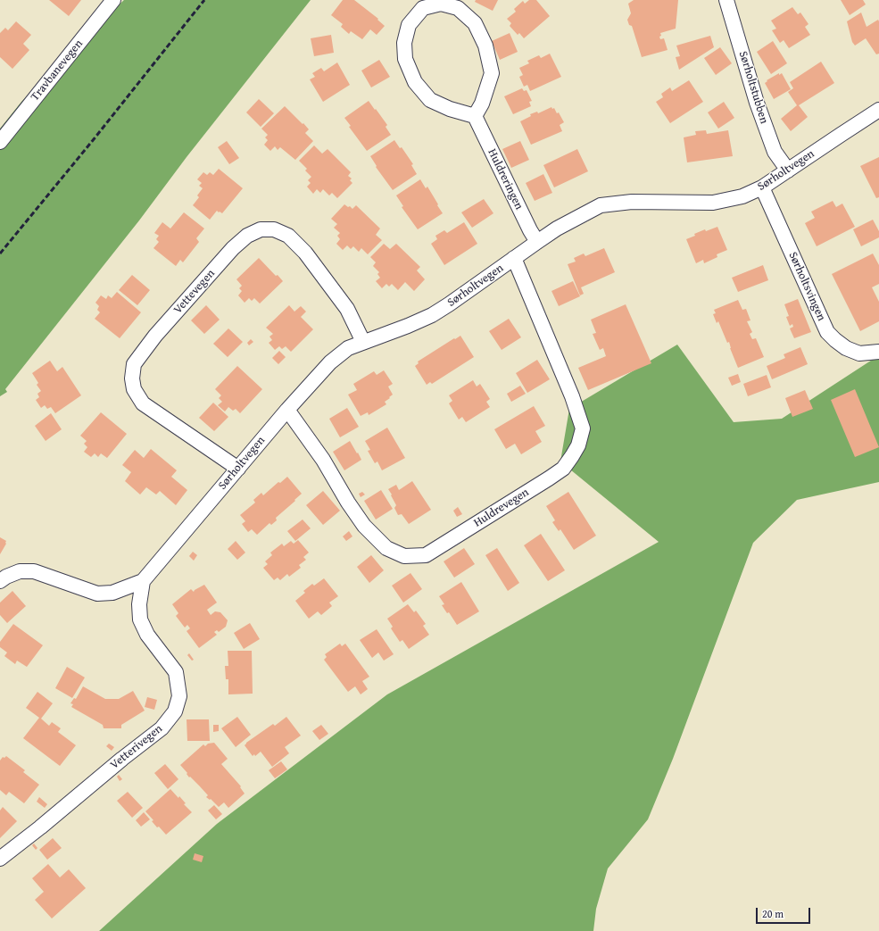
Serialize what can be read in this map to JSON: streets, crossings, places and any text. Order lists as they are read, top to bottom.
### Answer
{
  "streets": {
    "street": [
      "Travbanevegen",
      "Sørholtstubben",
      "Sørholtvegen",
      "Huldreringen",
      "Sørholtsvingen",
      "Vettevegen",
      "Huldrevegen",
      "Vetterivegen"
    ]
  },
  "crossings": [
    ["Sørholtstubben", "Sørholtvegen"],
    ["Sørholtvegen", "Huldreringen"],
    ["Sørholtvegen", "Sørholtsvingen"],
    ["Sørholtvegen", "Vettevegen"],
    ["Sørholtvegen", "Huldrevegen"],
    ["Sørholtvegen", "Vetterivegen"]
  ],
  "scale_bar": "20 m"
}
